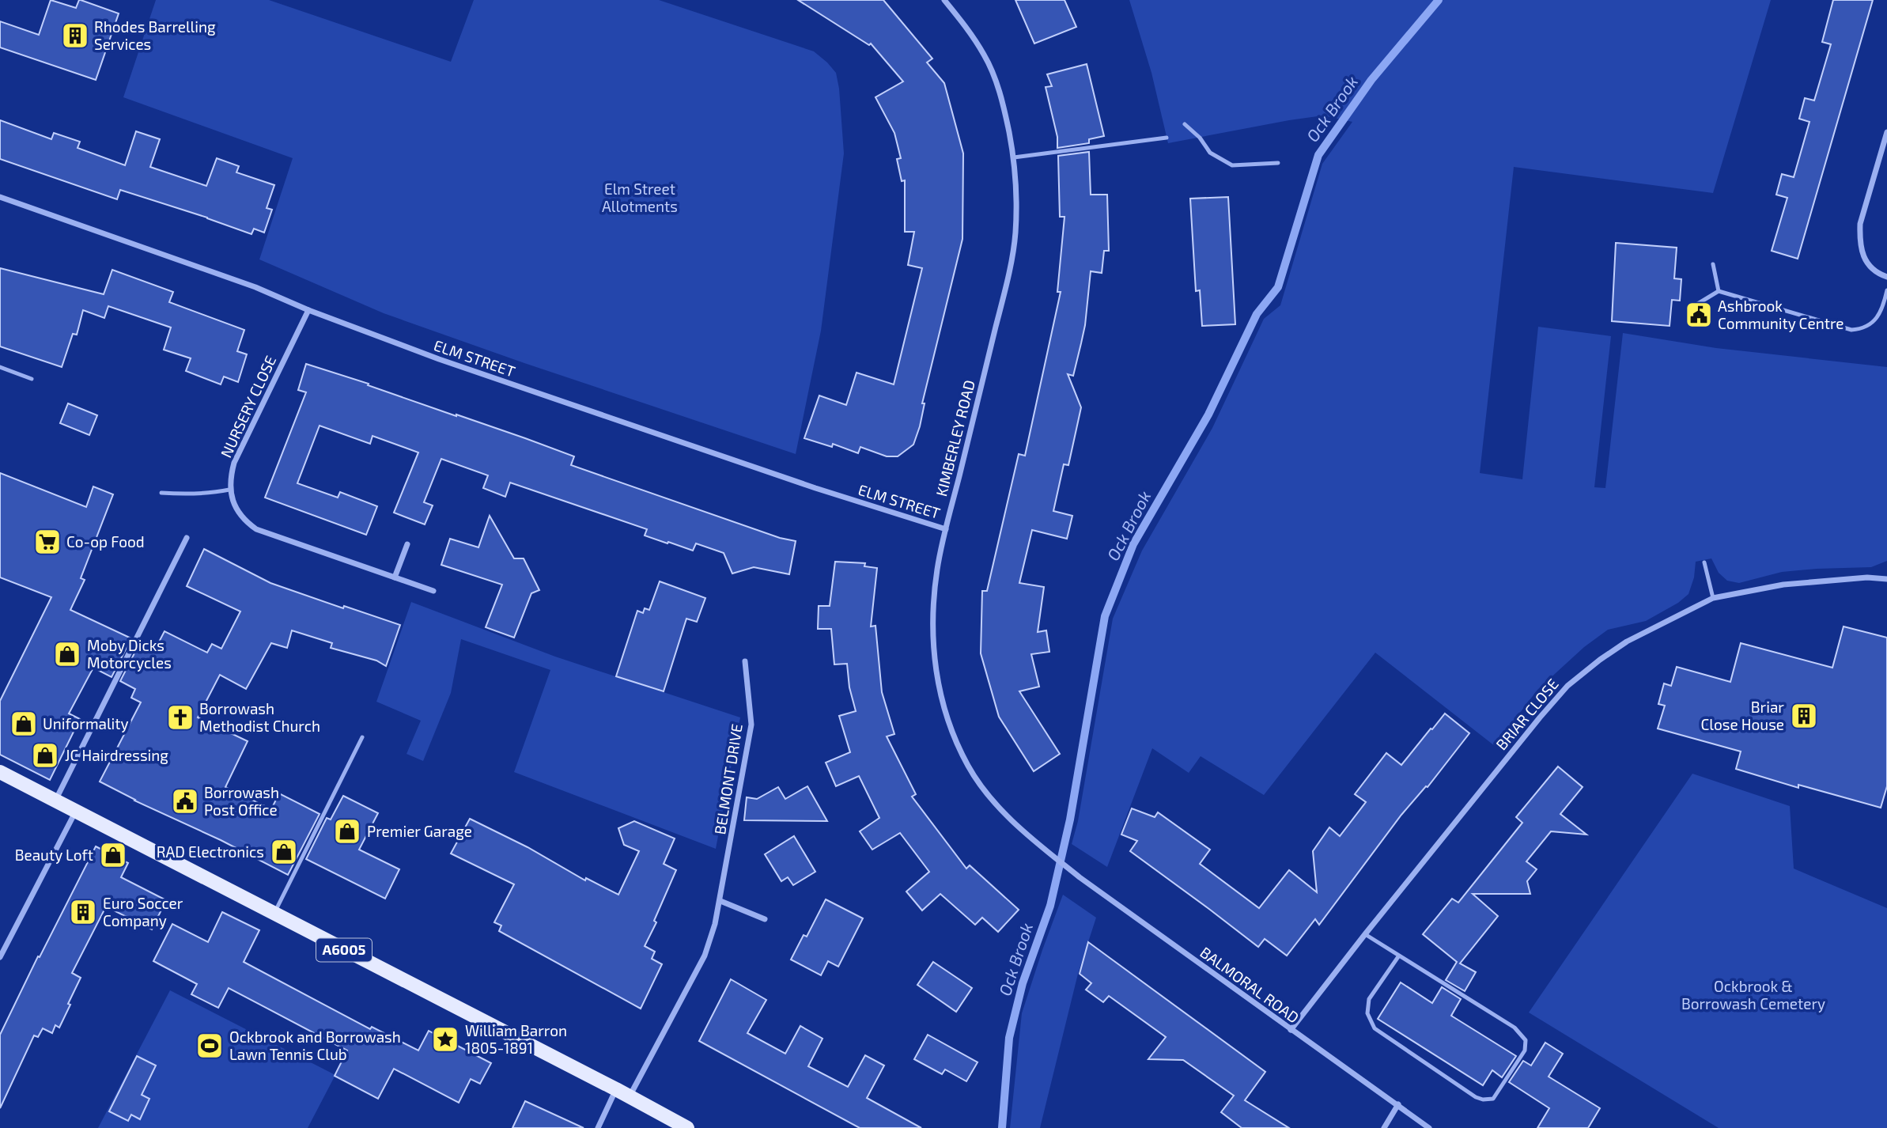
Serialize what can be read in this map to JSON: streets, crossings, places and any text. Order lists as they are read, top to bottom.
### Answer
{
  "streets": {
    "main road": ["A6005"],
    "street": [
      "ELM STREET",
      "NURSERY CLOSE",
      "KIMBERLEY ROAD",
      "BRIAR CLOSE",
      "BELMONT DRIVE",
      "BALMORAL ROAD"
    ]
  },
  "crossings": [
    ["ELM STREET", "NURSERY CLOSE"],
    ["ELM STREET", "KIMBERLEY ROAD"],
    ["KIMBERLEY ROAD", "BALMORAL ROAD"],
    ["BRIAR CLOSE", "BALMORAL ROAD"],
    ["BELMONT DRIVE", "A6005"]
  ],
  "water": ["Ock Brook"],
  "parks": ["Elm Street Allotments", "Ockbrook & Borrowash Cemetery"],
  "places": {
    "building": ["Rhodes Barrelling Services", "Briar Close House", "Euro Soccer Company"],
    "public building": ["Ashbrook Community Centre", "Borrowash Post Office"],
    "supermarket": ["Co-op Food"],
    "shop": [
      "Moby Dicks Motorcycles",
      "Uniformality",
      "JC Hairdressing",
      "Premier Garage",
      "RAD Electronics",
      "Beauty Loft"
    ],
    "church": ["Borrowash Methodist Church"],
    "place": ["William Barron 1805-1891"],
    "sports": ["Ockbrook and Borrowash Lawn Tennis Club"]
  }
}
